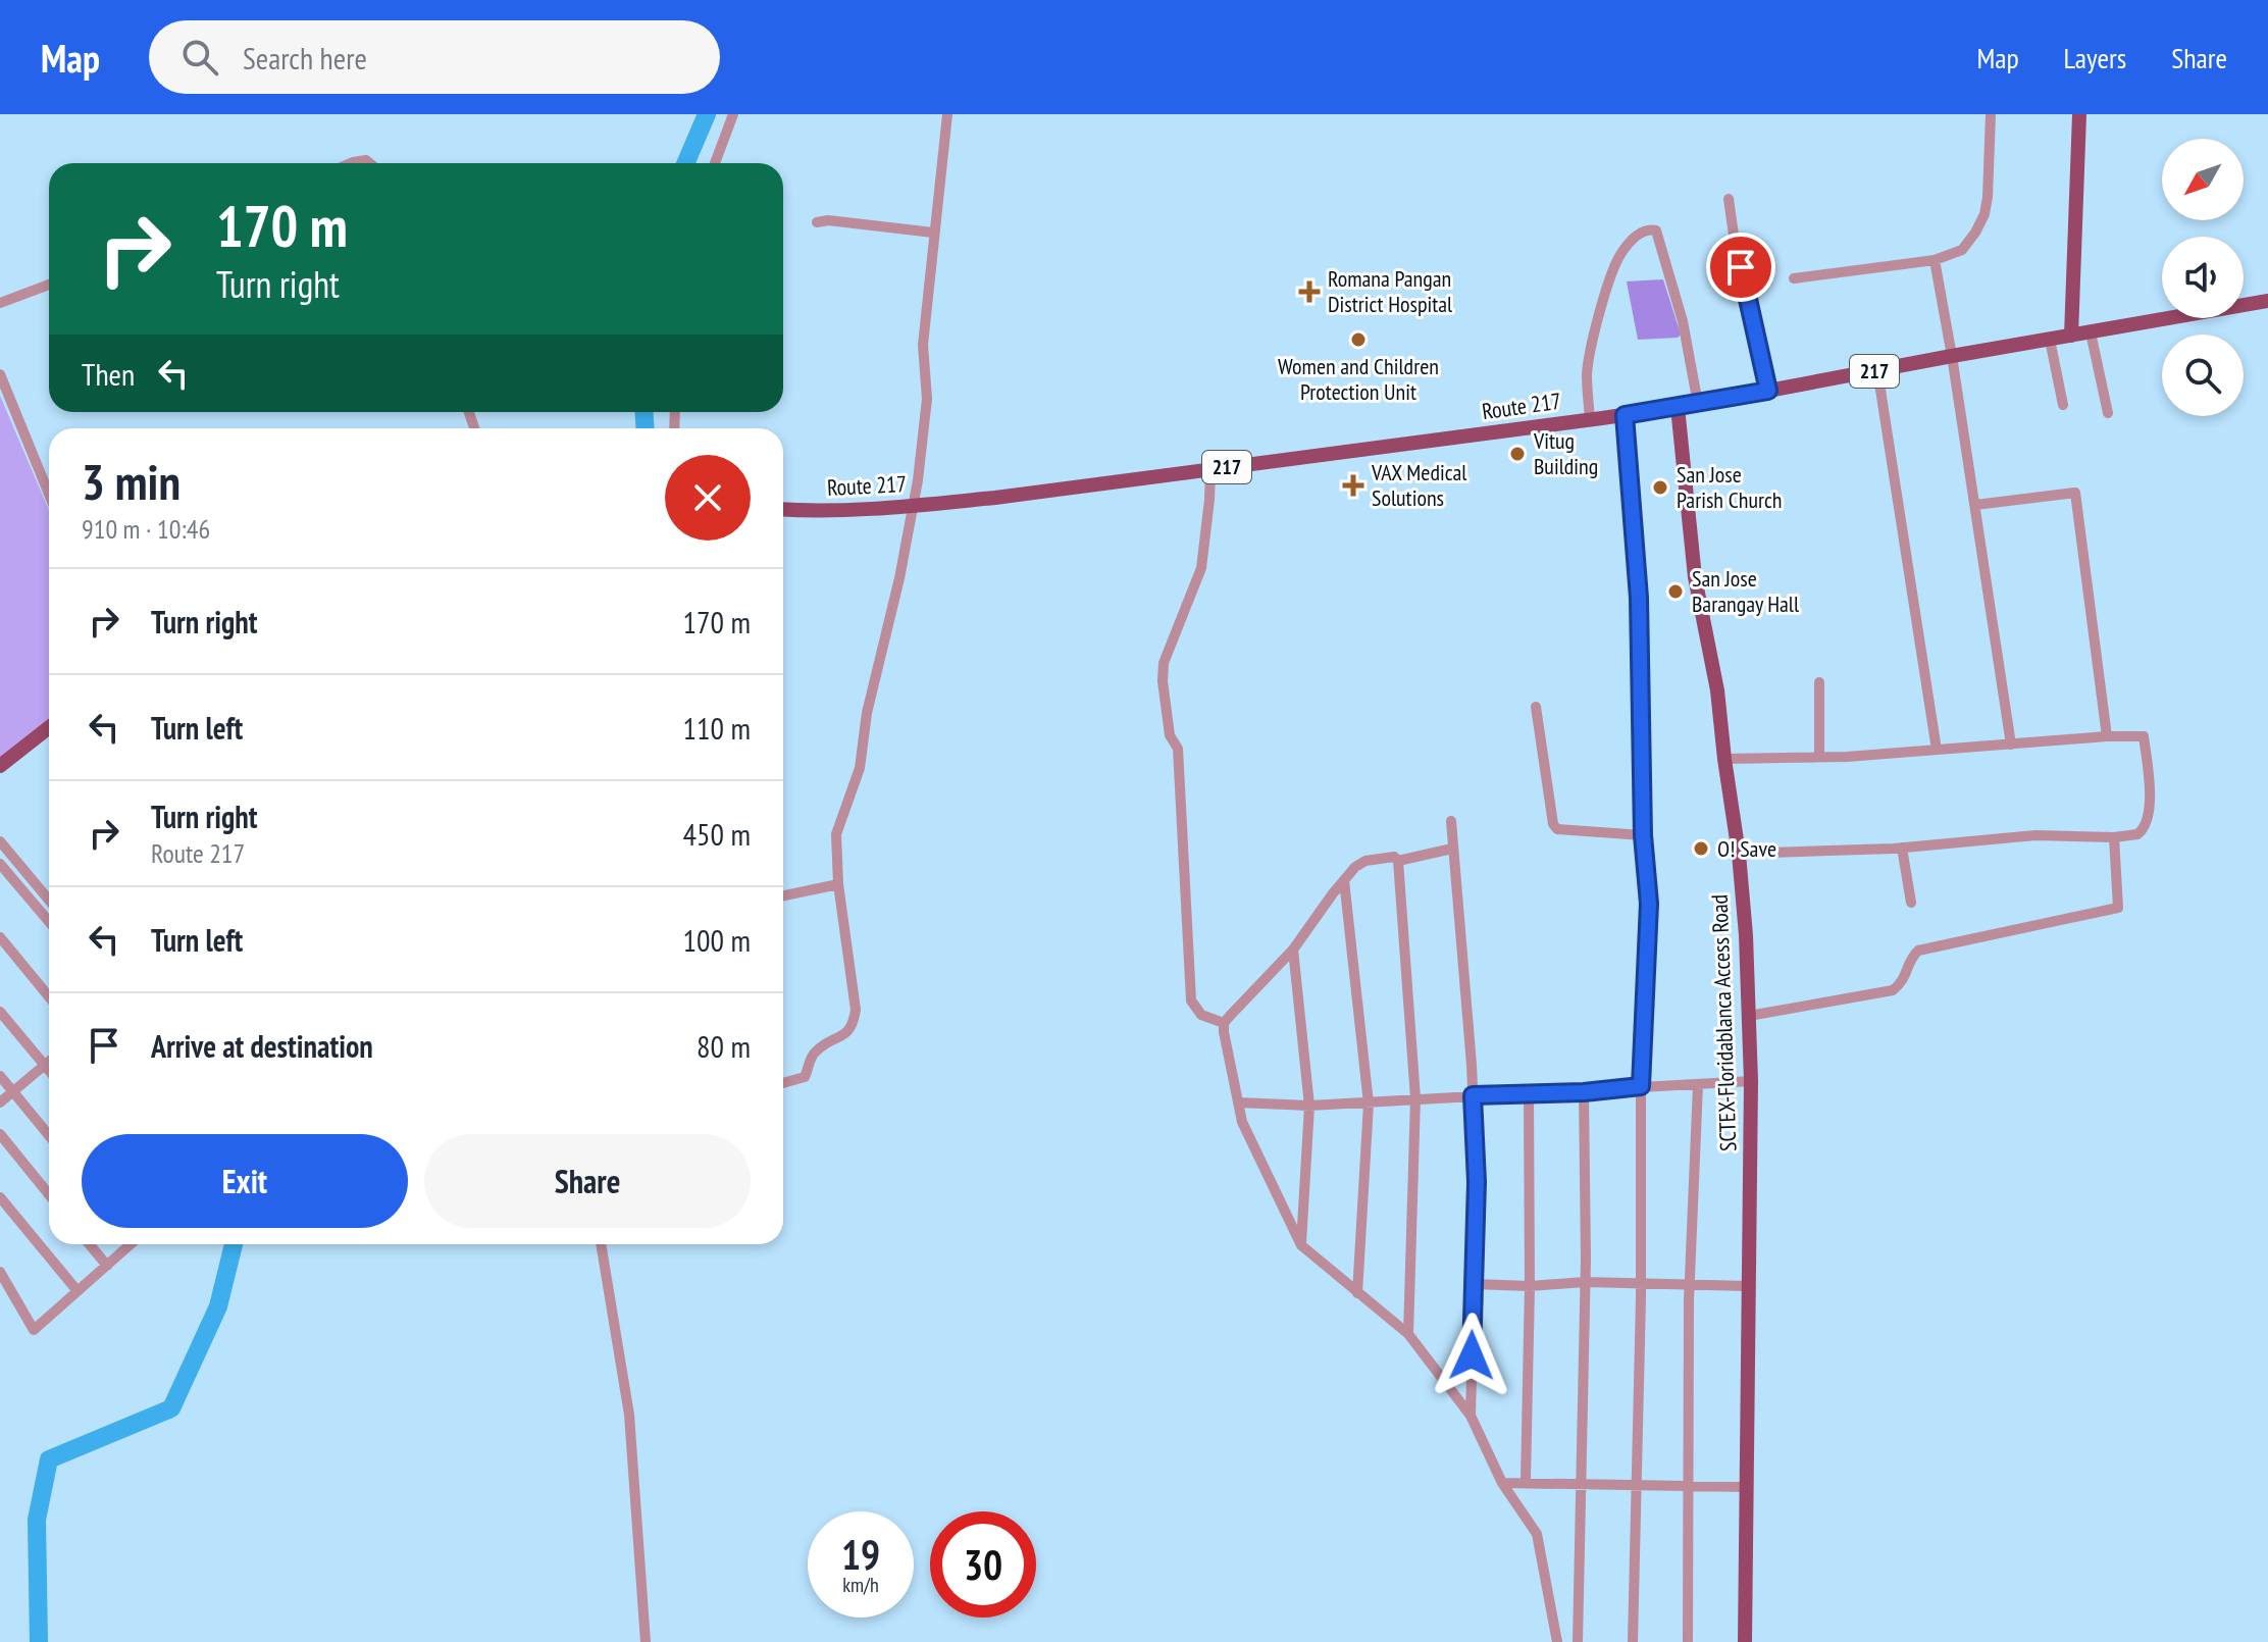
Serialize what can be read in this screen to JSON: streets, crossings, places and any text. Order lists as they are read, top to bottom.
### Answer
{
  "streets": {
    "main road": ["217", "Route 217", "SCTEX-Floridablanca Access Road"]
  },
  "crossings": [
    ["Route 217", "SCTEX-Floridablanca Access Road"]
  ],
  "places": {
    "health": ["Romana Pangan District Hospital", "VAX Medical Solutions"],
    "other": [
      "Women and Children Protection Unit",
      "Vitug Building",
      "San Jose Parish Church",
      "San Jose Barangay Hall",
      "O! Save"
    ]
  },
  "north": "bottom left",
  "page": {
    "header": "Map",
    "search": "Search here",
    "nav": ["Map", "Layers", "Share"],
    "turn": ["170 m", "Turn right"],
    "then": "Then",
    "heading": ["3 min", "910 m · 10:46"],
    "list": [
      {
        "name": "Turn right",
        "value": "170 m"
      },
      {
        "name": "Turn left",
        "value": "110 m"
      },
      {
        "name": "Turn right",
        "note": "Route 217",
        "value": "450 m"
      },
      {
        "name": "Turn left",
        "value": "100 m"
      },
      {
        "name": "Arrive at destination",
        "value": "80 m"
      }
    ],
    "buttons": ["Exit", "Share"],
    "speed": "19 km/h",
    "limit": "30"
  }
}
